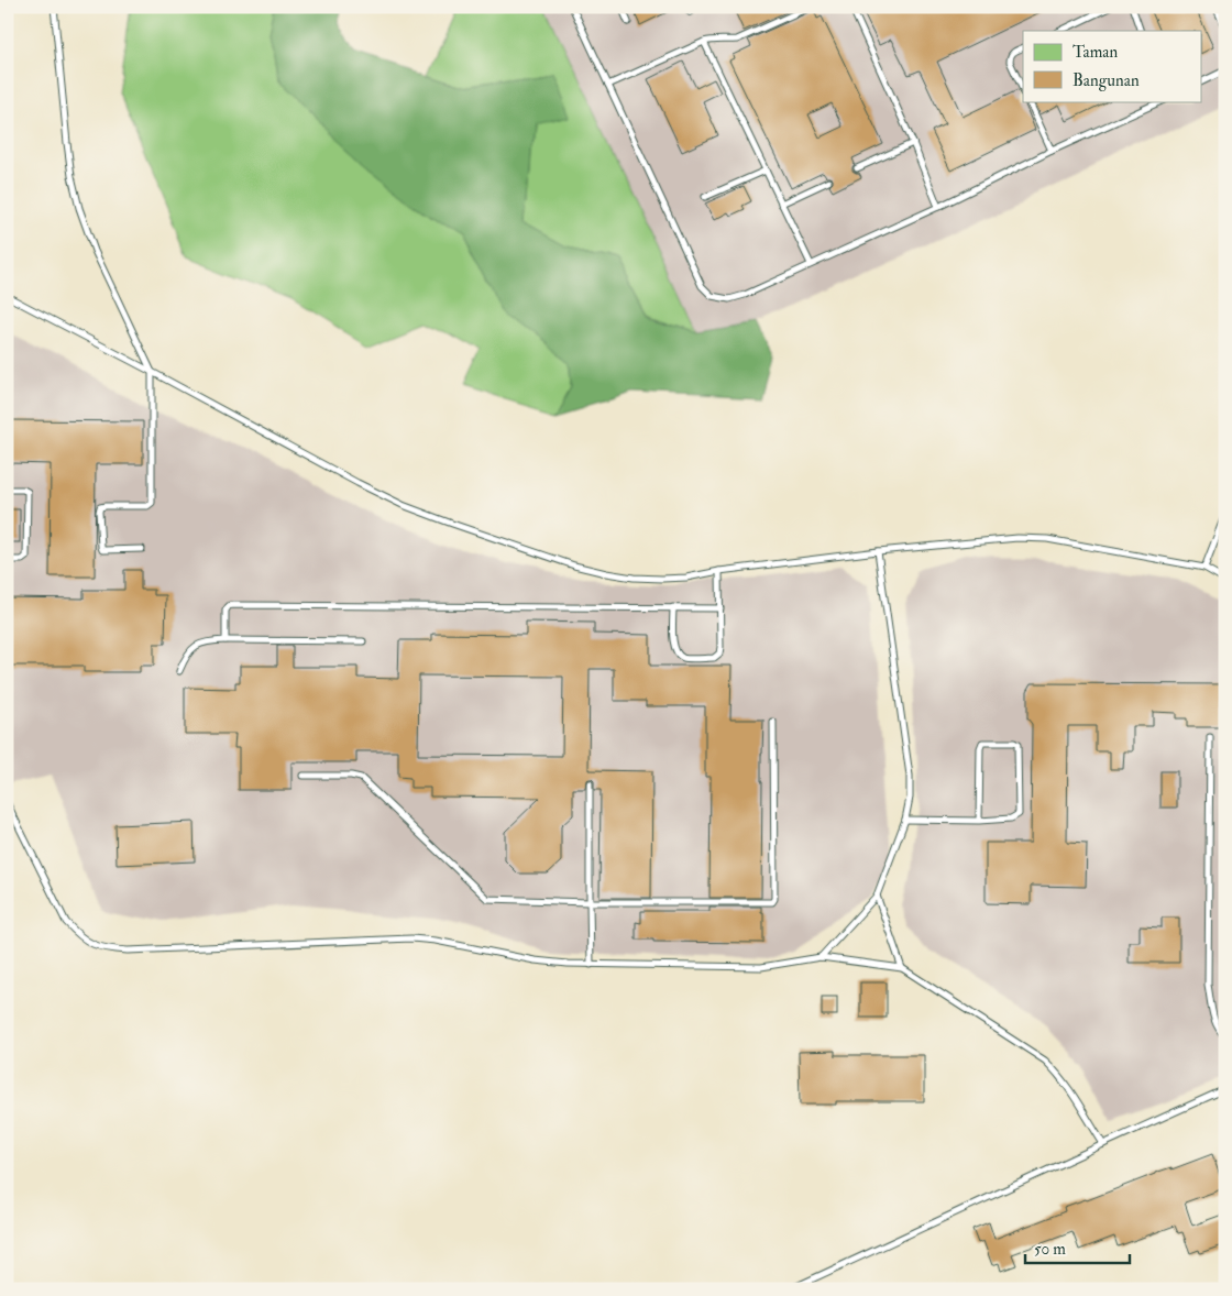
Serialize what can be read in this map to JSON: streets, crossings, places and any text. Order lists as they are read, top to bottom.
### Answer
{
  "legend": ["Taman", "Bangunan"],
  "scale_bar": "50 m"
}
